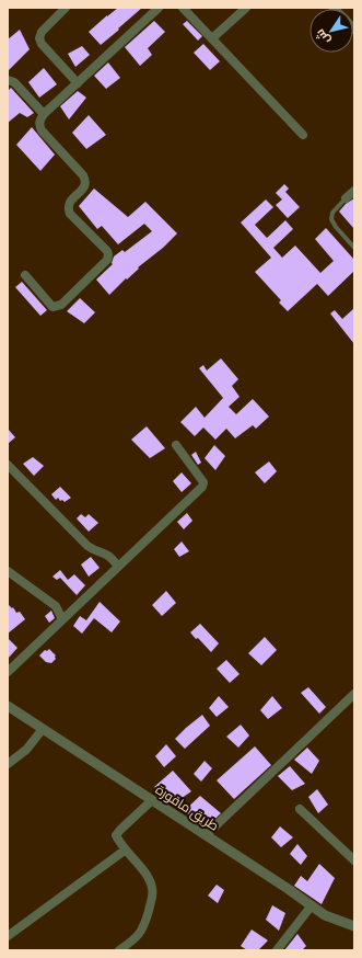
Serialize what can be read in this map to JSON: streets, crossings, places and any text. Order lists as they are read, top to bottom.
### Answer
{
  "streets": {
    "street": ["طريق ماقورة"]
  },
  "north": "bottom left"
}
